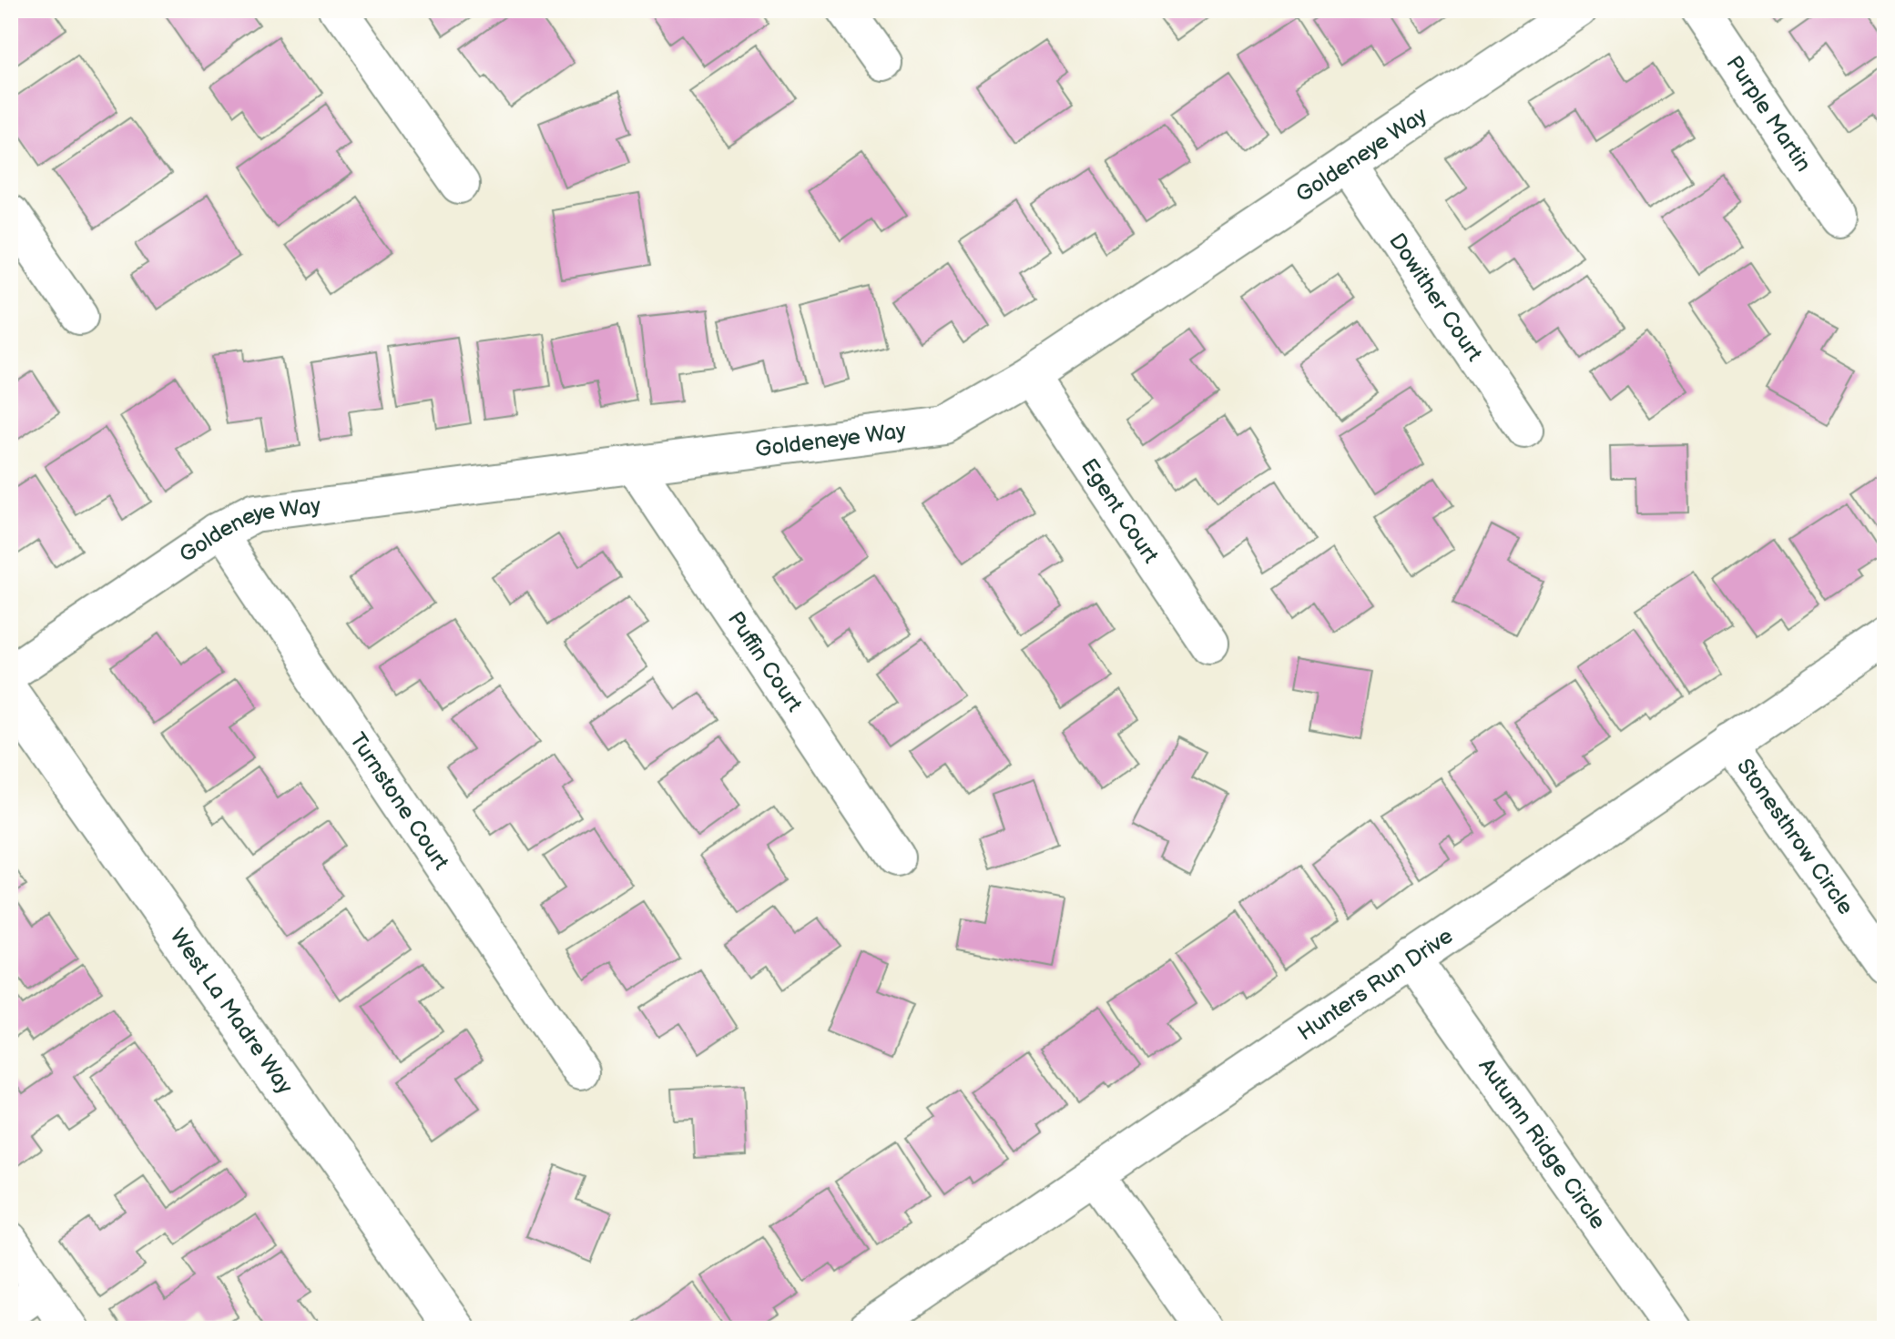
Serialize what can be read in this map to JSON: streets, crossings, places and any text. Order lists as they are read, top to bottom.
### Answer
{
  "streets": {
    "street": [
      "Purple Martin",
      "Goldeneye Way",
      "Dowither Court",
      "Egent Court",
      "Puffin Court",
      "Turnstone Court",
      "Stonesthrow Circle",
      "Hunters Run Drive",
      "West La Madre Way",
      "Autumn Ridge Circle"
    ]
  },
  "crossings": [
    ["Goldeneye Way", "Dowither Court"],
    ["Goldeneye Way", "Egent Court"],
    ["Goldeneye Way", "Puffin Court"],
    ["Goldeneye Way", "Turnstone Court"],
    ["Stonesthrow Circle", "Hunters Run Drive"],
    ["Hunters Run Drive", "Autumn Ridge Circle"]
  ]
}
